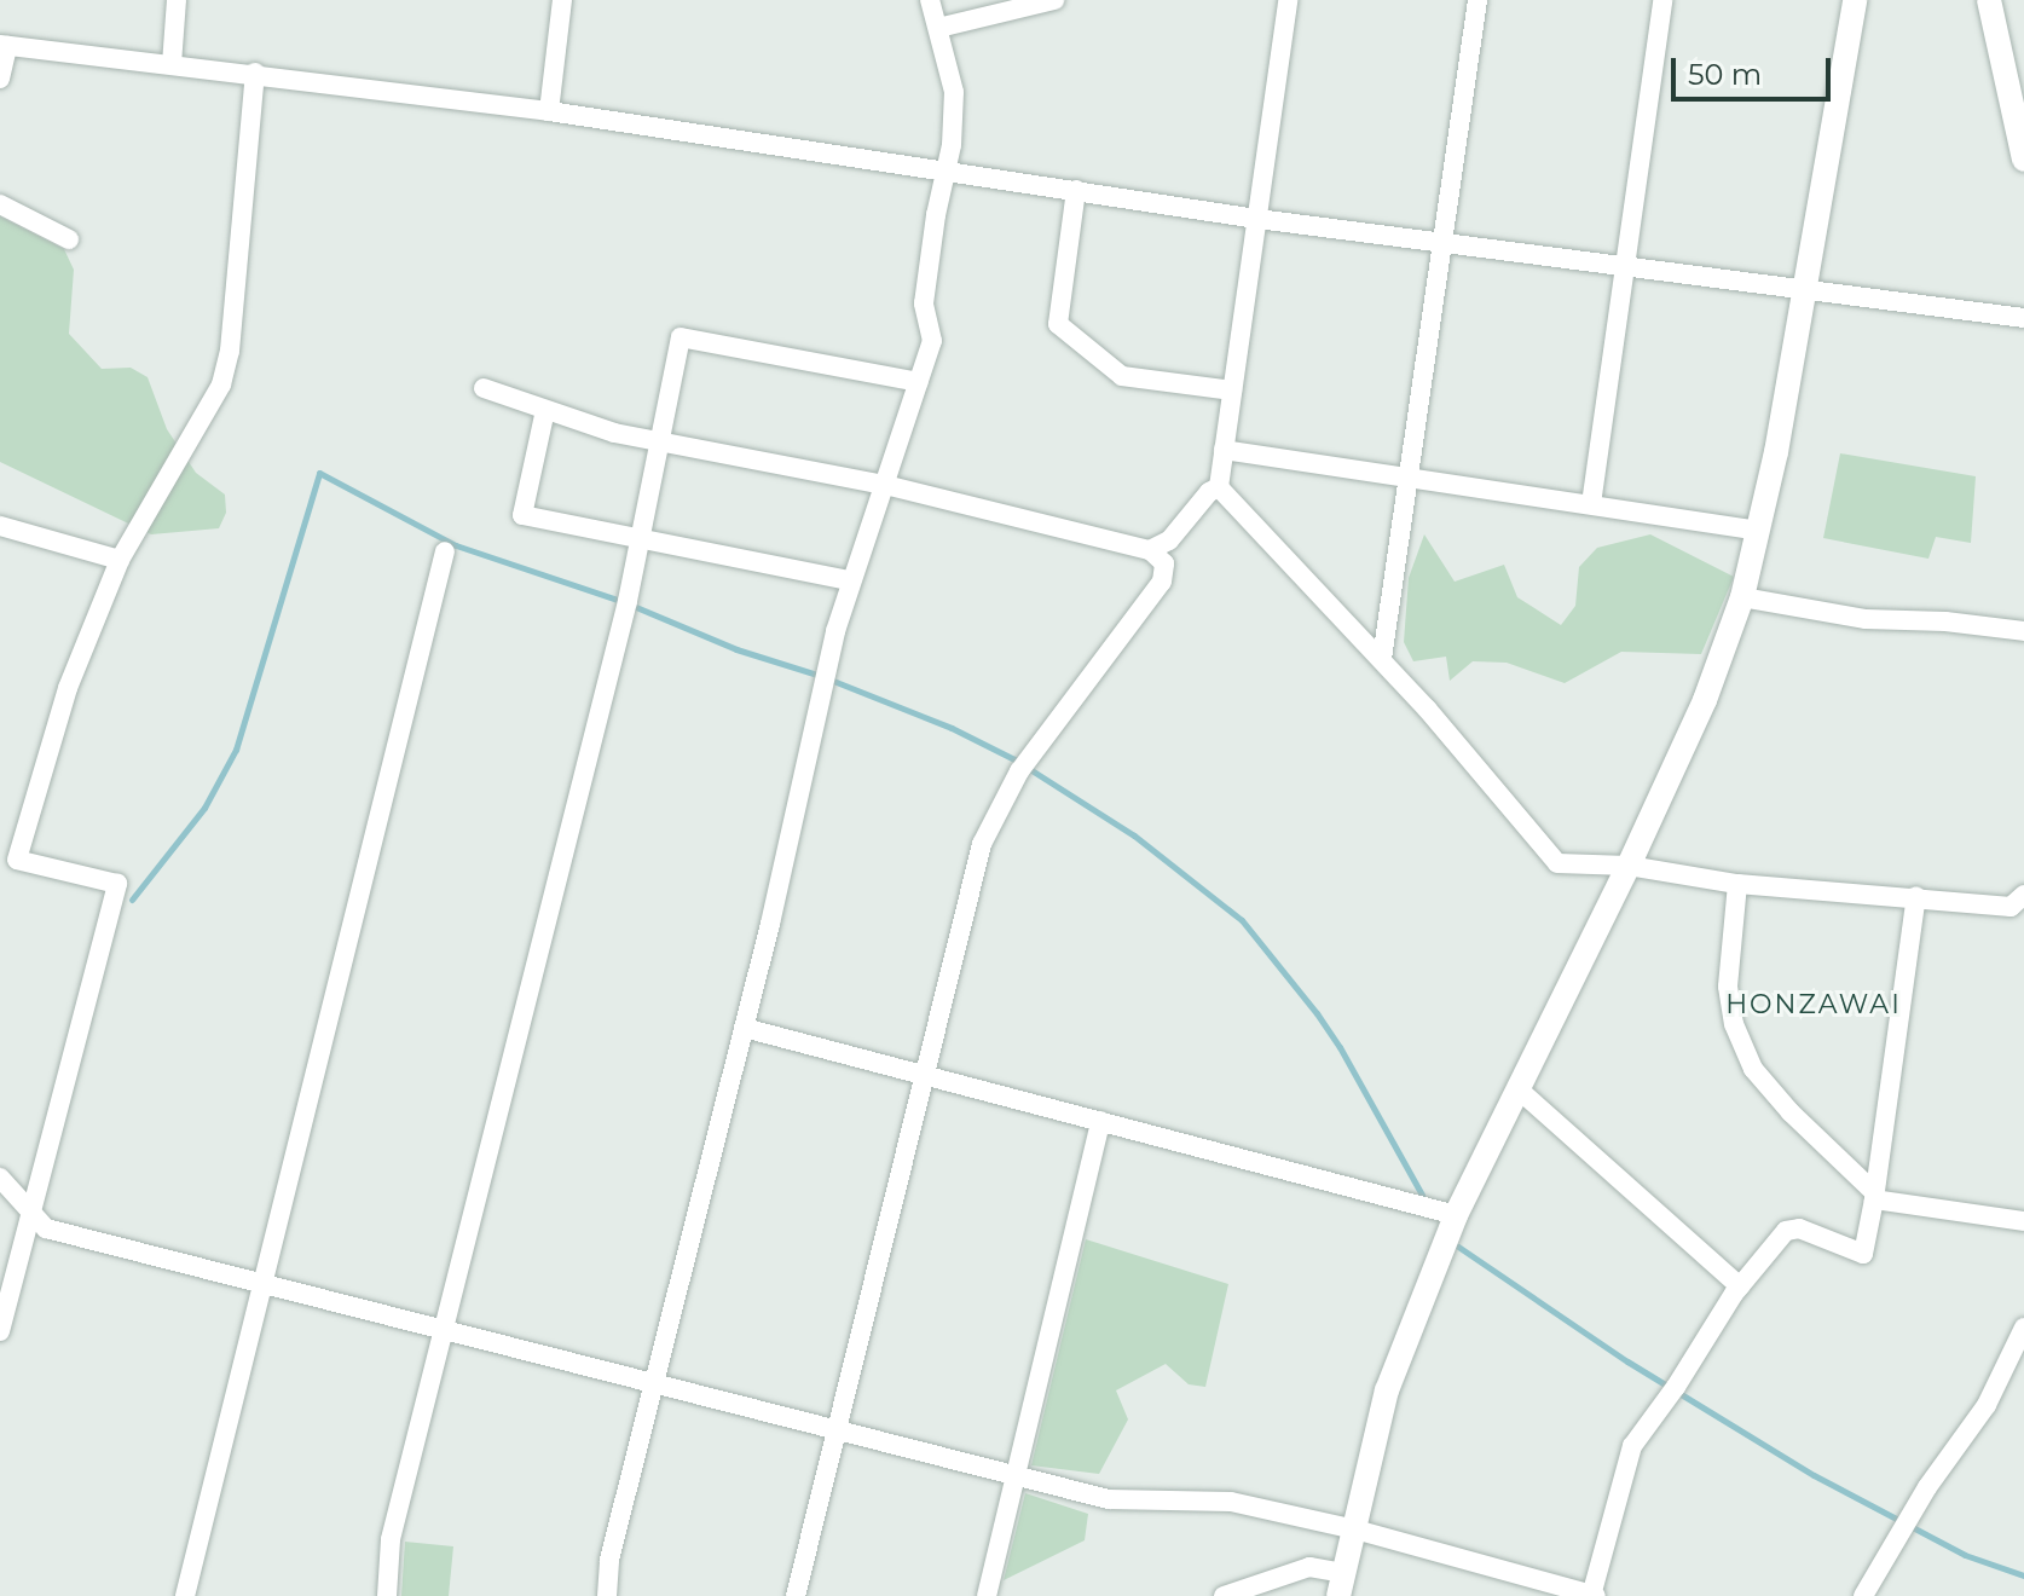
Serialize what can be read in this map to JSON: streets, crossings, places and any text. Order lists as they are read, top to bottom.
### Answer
{
  "districts": ["HONZAWAI"],
  "scale_bar": "50 m"
}
